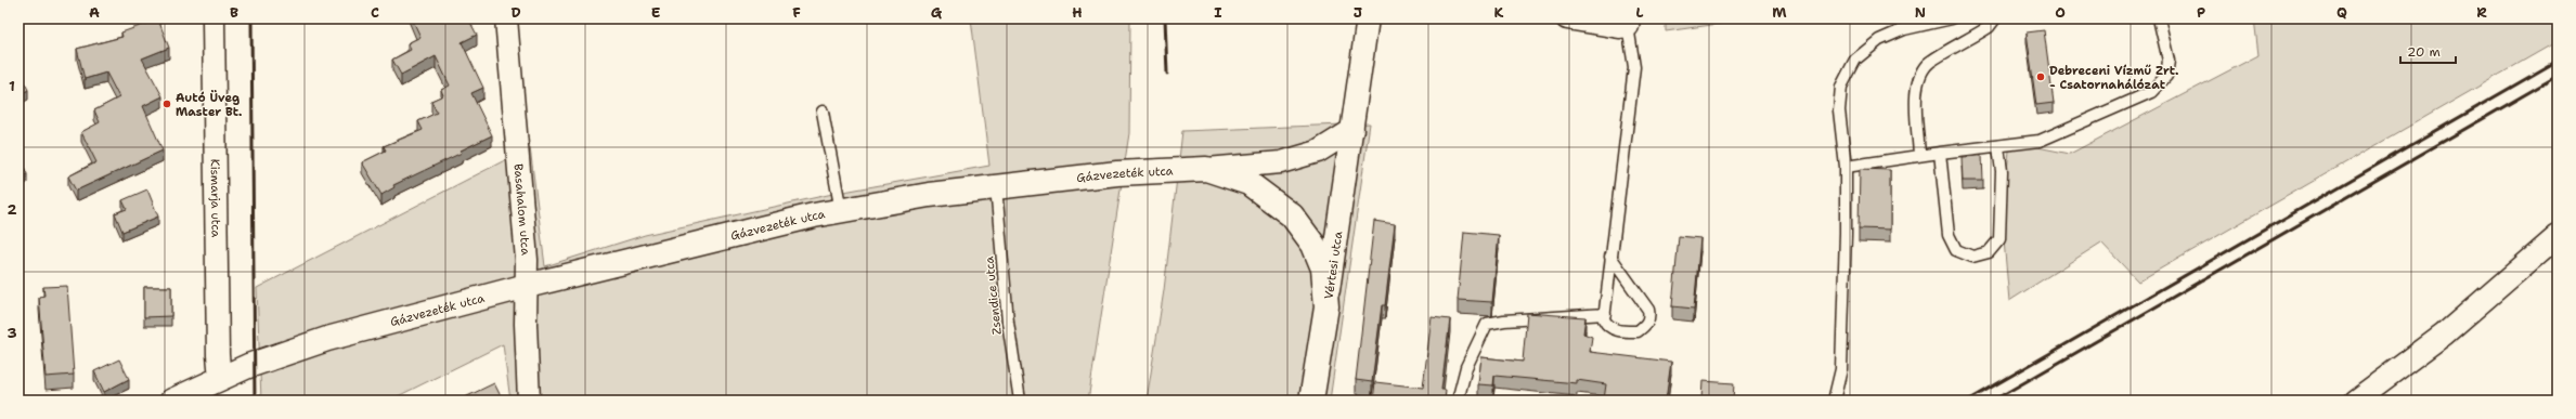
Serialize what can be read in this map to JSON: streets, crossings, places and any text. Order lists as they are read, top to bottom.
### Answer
{
  "streets": {
    "street": [
      "Gázvezeték utca",
      "Kismarja utca",
      "Basahalom utca",
      "Vértesi utca"
    ],
    "lane": ["Zsendice utca"]
  },
  "crossings": [
    ["Gázvezeték utca", "Kismarja utca"],
    ["Gázvezeték utca", "Basahalom utca"],
    ["Gázvezeték utca", "Vértesi utca"],
    ["Gázvezeték utca", "Zsendice utca"]
  ],
  "places": ["Debreceni Vízmű Zrt. - Csatornahálózat", "Autó Üveg Master Bt."],
  "scale_bar": "20 m",
  "grid": {
    "columns": [
      "A",
      "B",
      "C",
      "D",
      "E",
      "F",
      "G",
      "H",
      "I",
      "J",
      "K",
      "L",
      "M",
      "N",
      "O",
      "P",
      "Q",
      "R"
    ],
    "rows": ["1", "2", "3"]
  }
}
